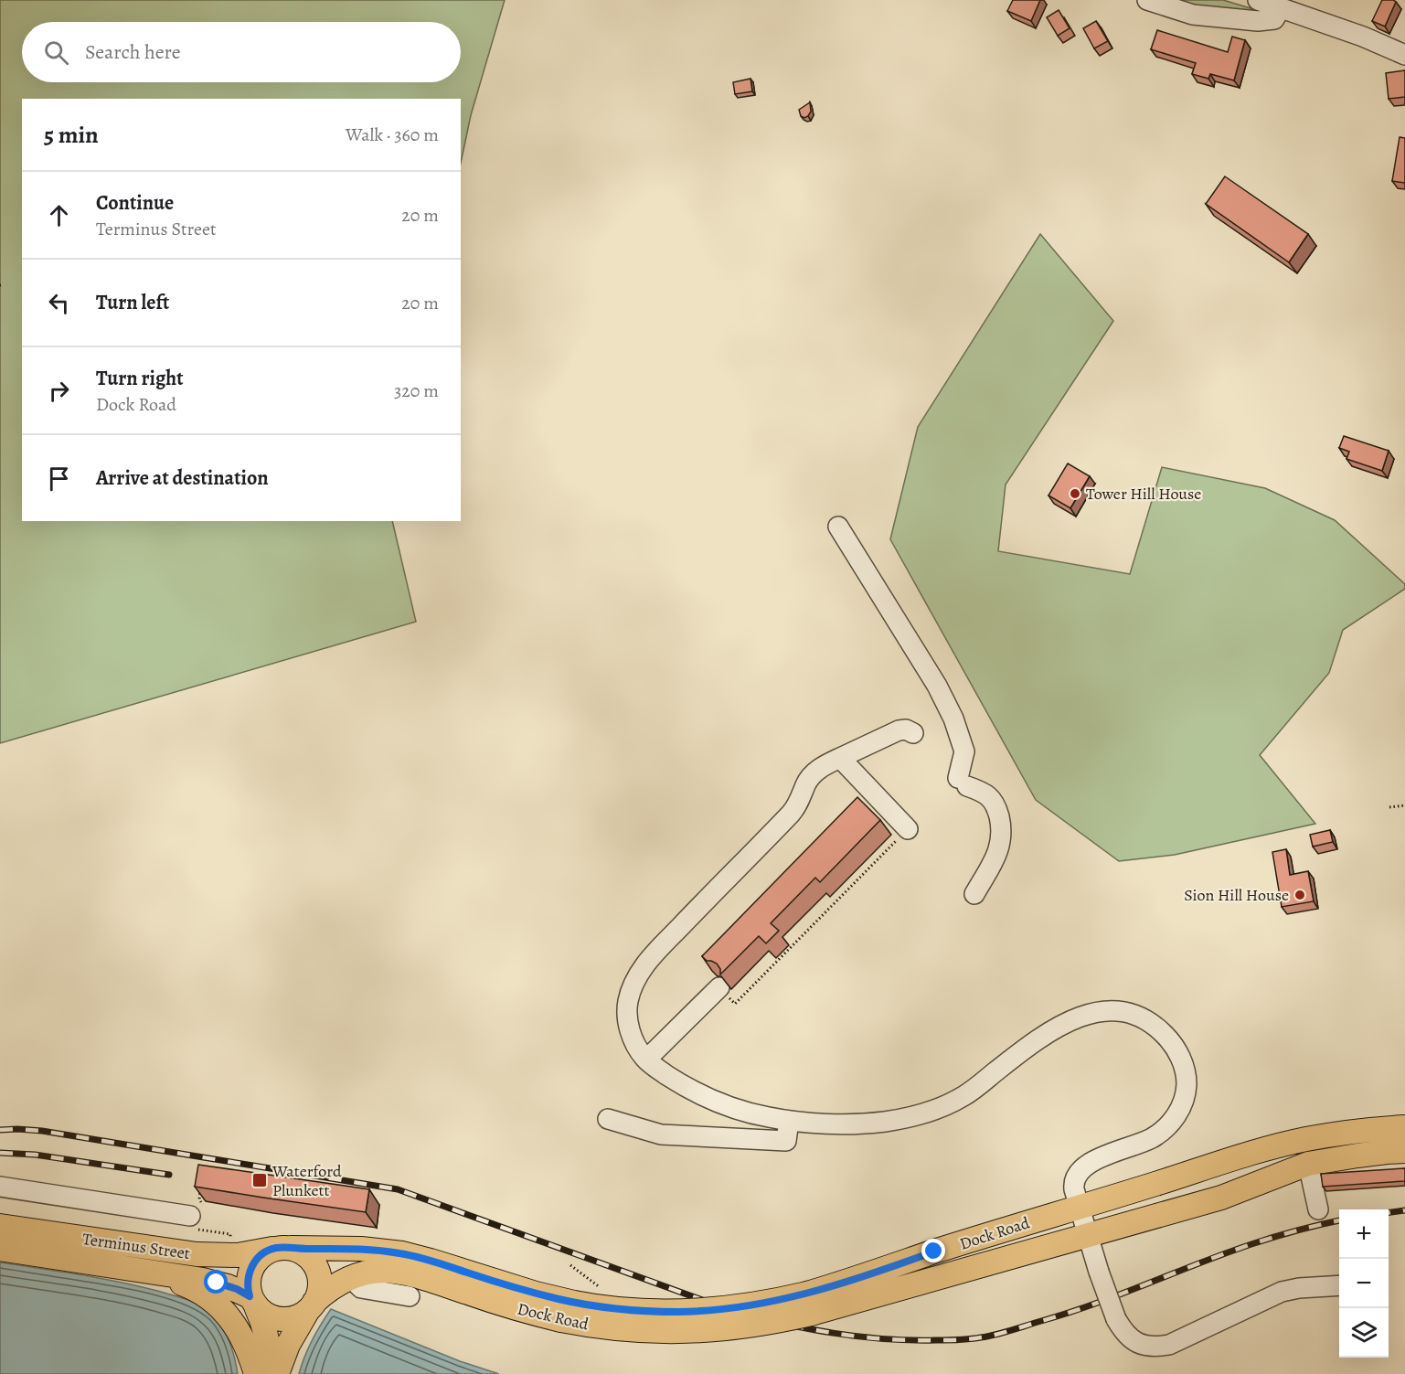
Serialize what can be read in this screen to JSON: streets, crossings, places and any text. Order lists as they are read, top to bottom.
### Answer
{
  "streets": {
    "main road": ["Dock Road", "Terminus Street"]
  },
  "crossings": [
    ["Dock Road", "Terminus Street"]
  ],
  "places": {
    "other": ["Tower Hill House", "Sion Hill House"],
    "transit": ["Waterford Plunkett"]
  },
  "page": {
    "search": "Search here",
    "heading": ["5 min", "Walk · 360 m"],
    "list": [
      ["Continue", "Terminus Street", "20 m"],
      ["Turn left", "20 m"],
      ["Turn right", "Dock Road", "320 m"],
      "Arrive at destination"
    ],
    "map_buttons": ["+", "−"]
  }
}
